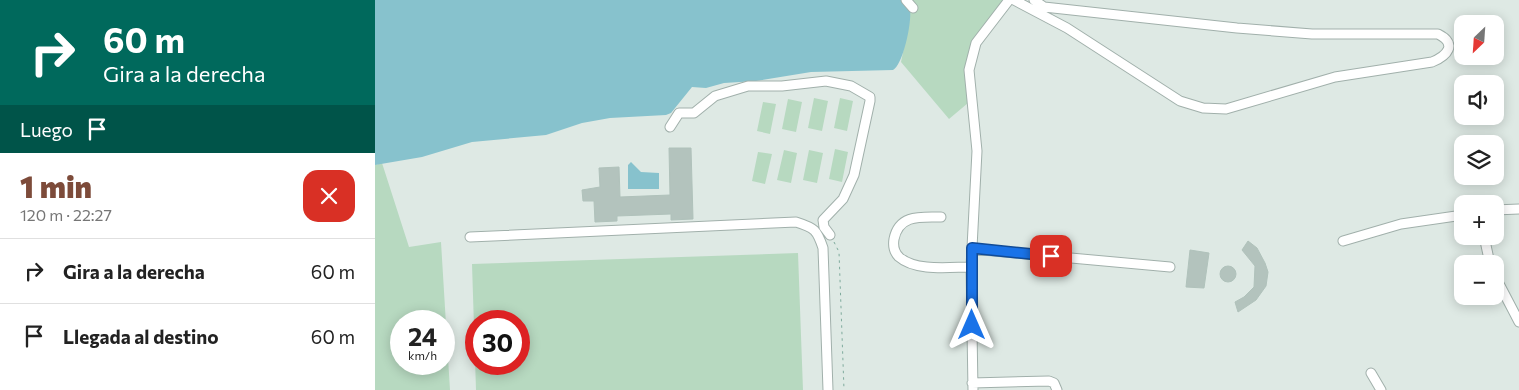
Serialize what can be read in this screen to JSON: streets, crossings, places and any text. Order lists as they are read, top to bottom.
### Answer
{
  "north": "bottom left",
  "page": {
    "turn": ["60 m", "Gira a la derecha"],
    "map_buttons": ["+", "−"],
    "then": "Luego",
    "heading": ["1 min", "120 m · 22:27"],
    "list": [
      {
        "name": "Gira a la derecha",
        "value": "60 m"
      },
      {
        "name": "Llegada al destino",
        "value": "60 m"
      }
    ],
    "speed": "24 km/h",
    "limit": "30"
  }
}
